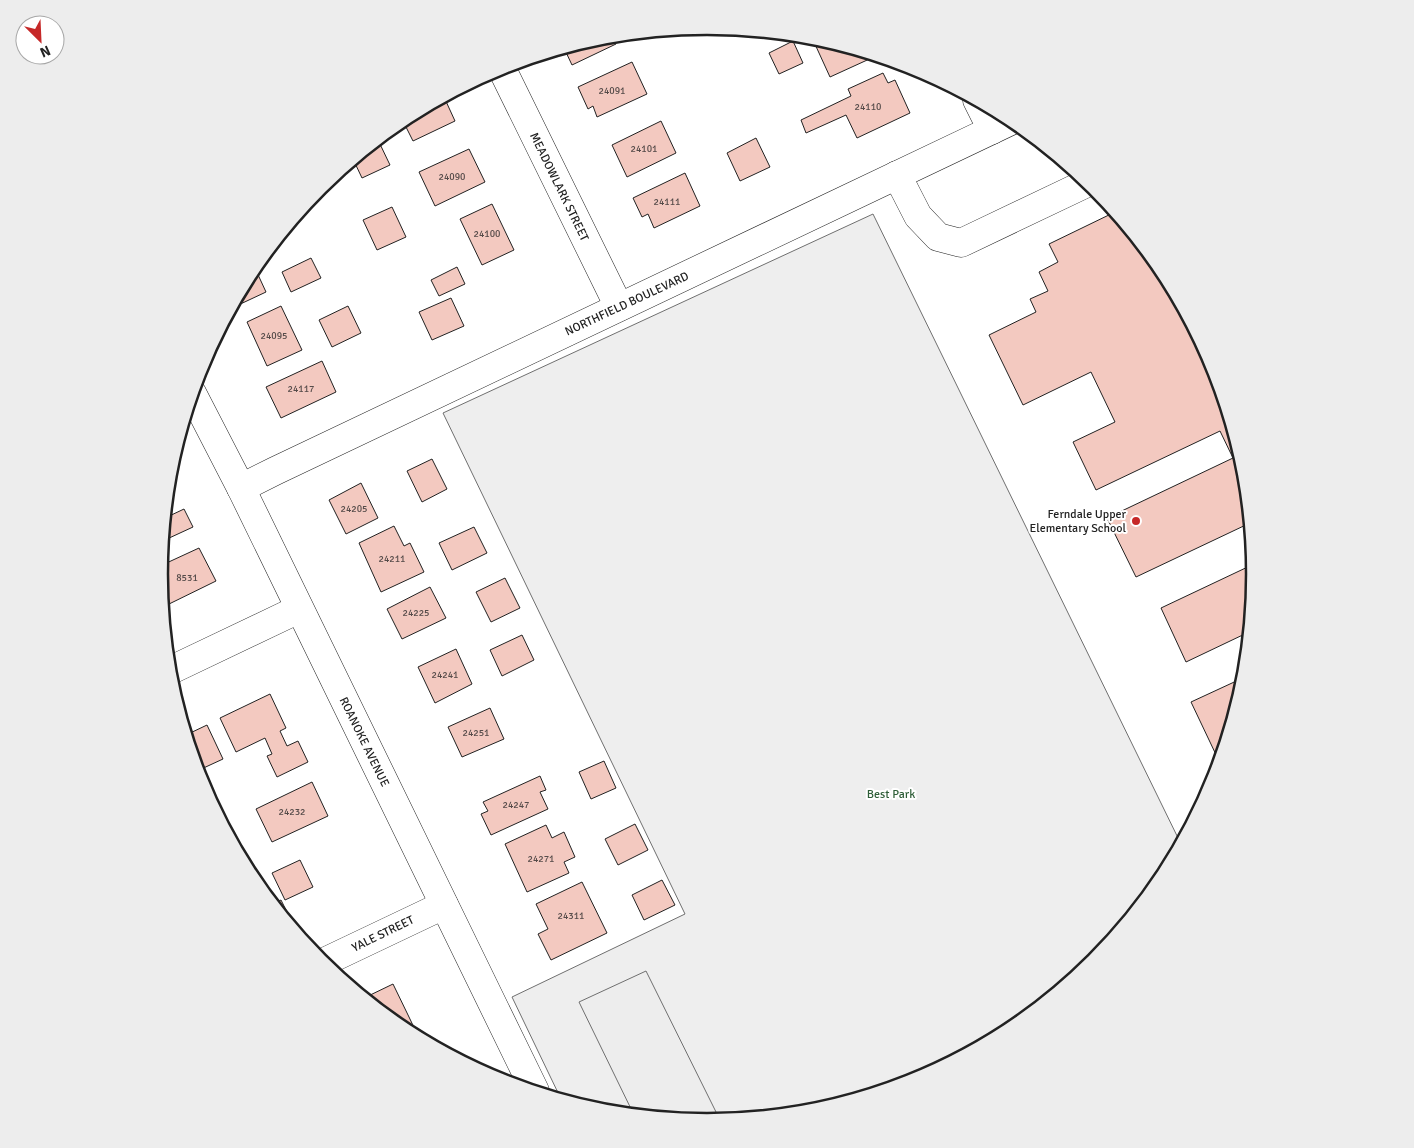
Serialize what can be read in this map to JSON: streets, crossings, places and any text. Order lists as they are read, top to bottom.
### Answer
{
  "streets": {
    "street": [
      "MEADOWLARK STREET",
      "NORTHFIELD BOULEVARD",
      "ROANOKE AVENUE",
      "YALE STREET"
    ]
  },
  "crossings": [
    ["MEADOWLARK STREET", "NORTHFIELD BOULEVARD"],
    ["NORTHFIELD BOULEVARD", "ROANOKE AVENUE"],
    ["ROANOKE AVENUE", "YALE STREET"]
  ],
  "parks": ["Best Park"],
  "places": ["Ferndale Upper Elementary School"],
  "house_numbers": [
    "24091",
    "24110",
    "24101",
    "24090",
    "24111",
    "24100",
    "24095",
    "24117",
    "24205",
    "24211",
    "8531",
    "24225",
    "24241",
    "24251",
    "24247",
    "24232",
    "24271",
    "24311"
  ],
  "north": "bottom right"
}
